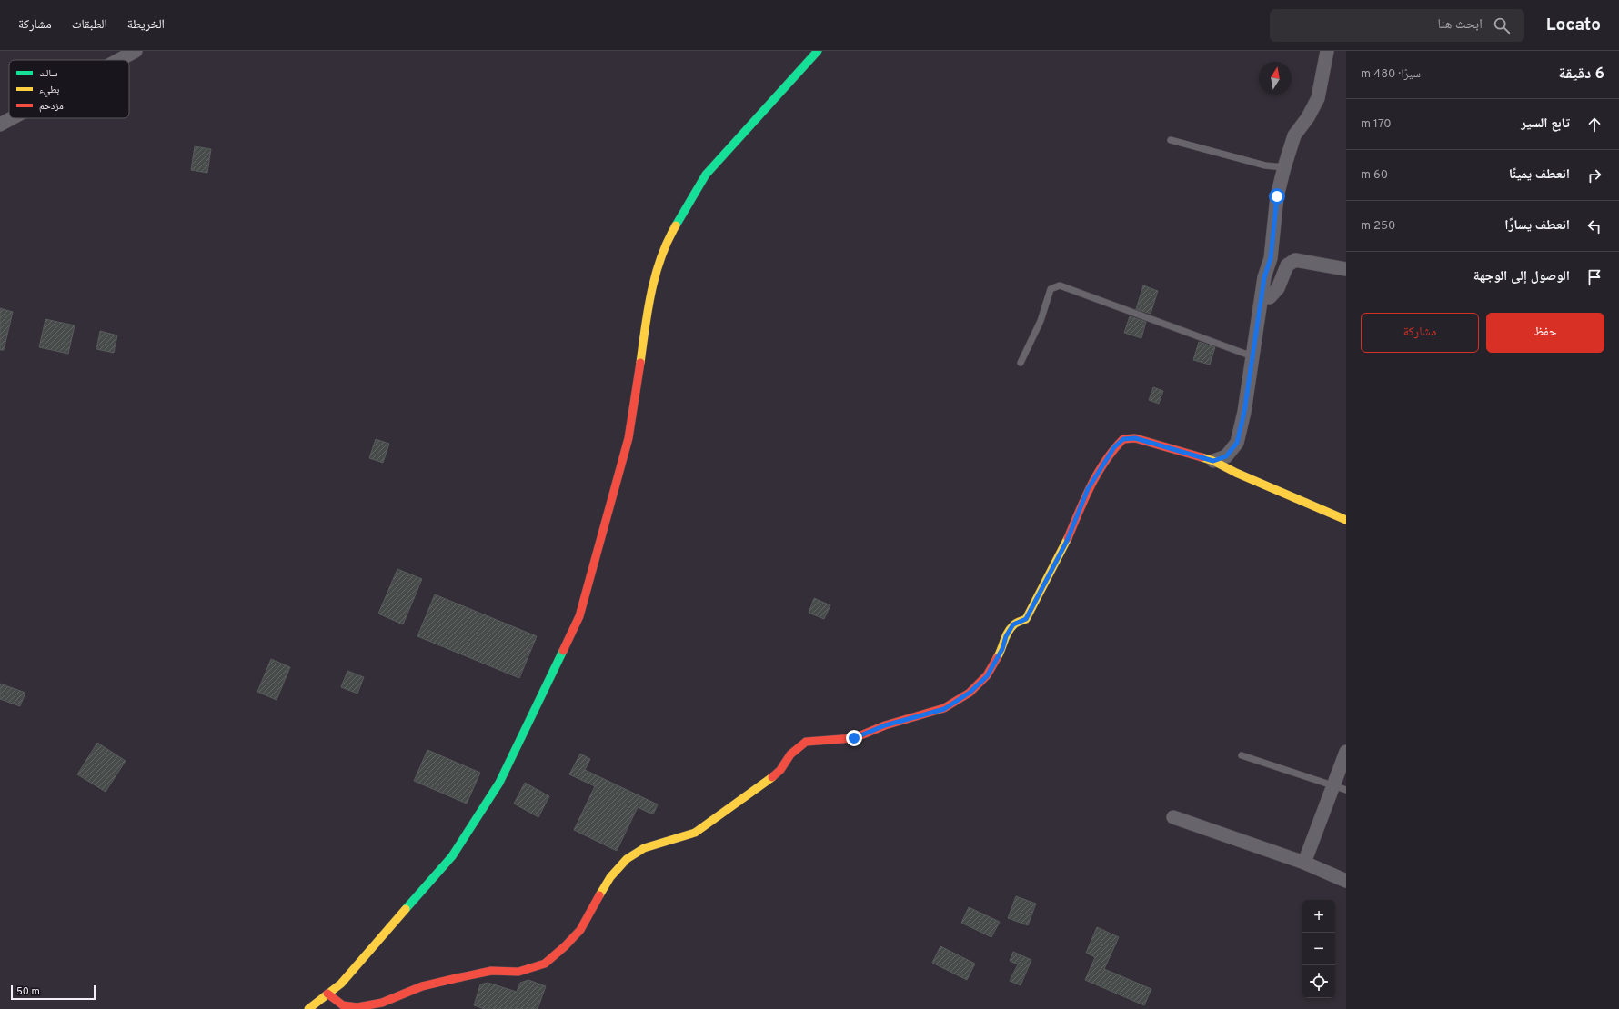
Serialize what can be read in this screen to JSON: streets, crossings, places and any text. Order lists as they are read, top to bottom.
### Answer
{
  "legend": ["سالك", "بطيء", "مزدحم"],
  "scale_bar": "50 m",
  "north": "top",
  "page": {
    "header": "Locato",
    "search": "ابحث هنا",
    "nav": ["الخريطة", "الطبقات", "مشاركة"],
    "heading": ["6 دقيقة", "سيرًا · 480 m"],
    "list": [
      ["تابع السير", "170 m"],
      ["انعطف يمينًا", "60 m"],
      ["انعطف يسارًا", "250 m"],
      "الوصول إلى الوجهة"
    ],
    "buttons": ["حفظ", "مشاركة"],
    "map_buttons": ["+", "−"],
    "scale": "50 m"
  }
}
